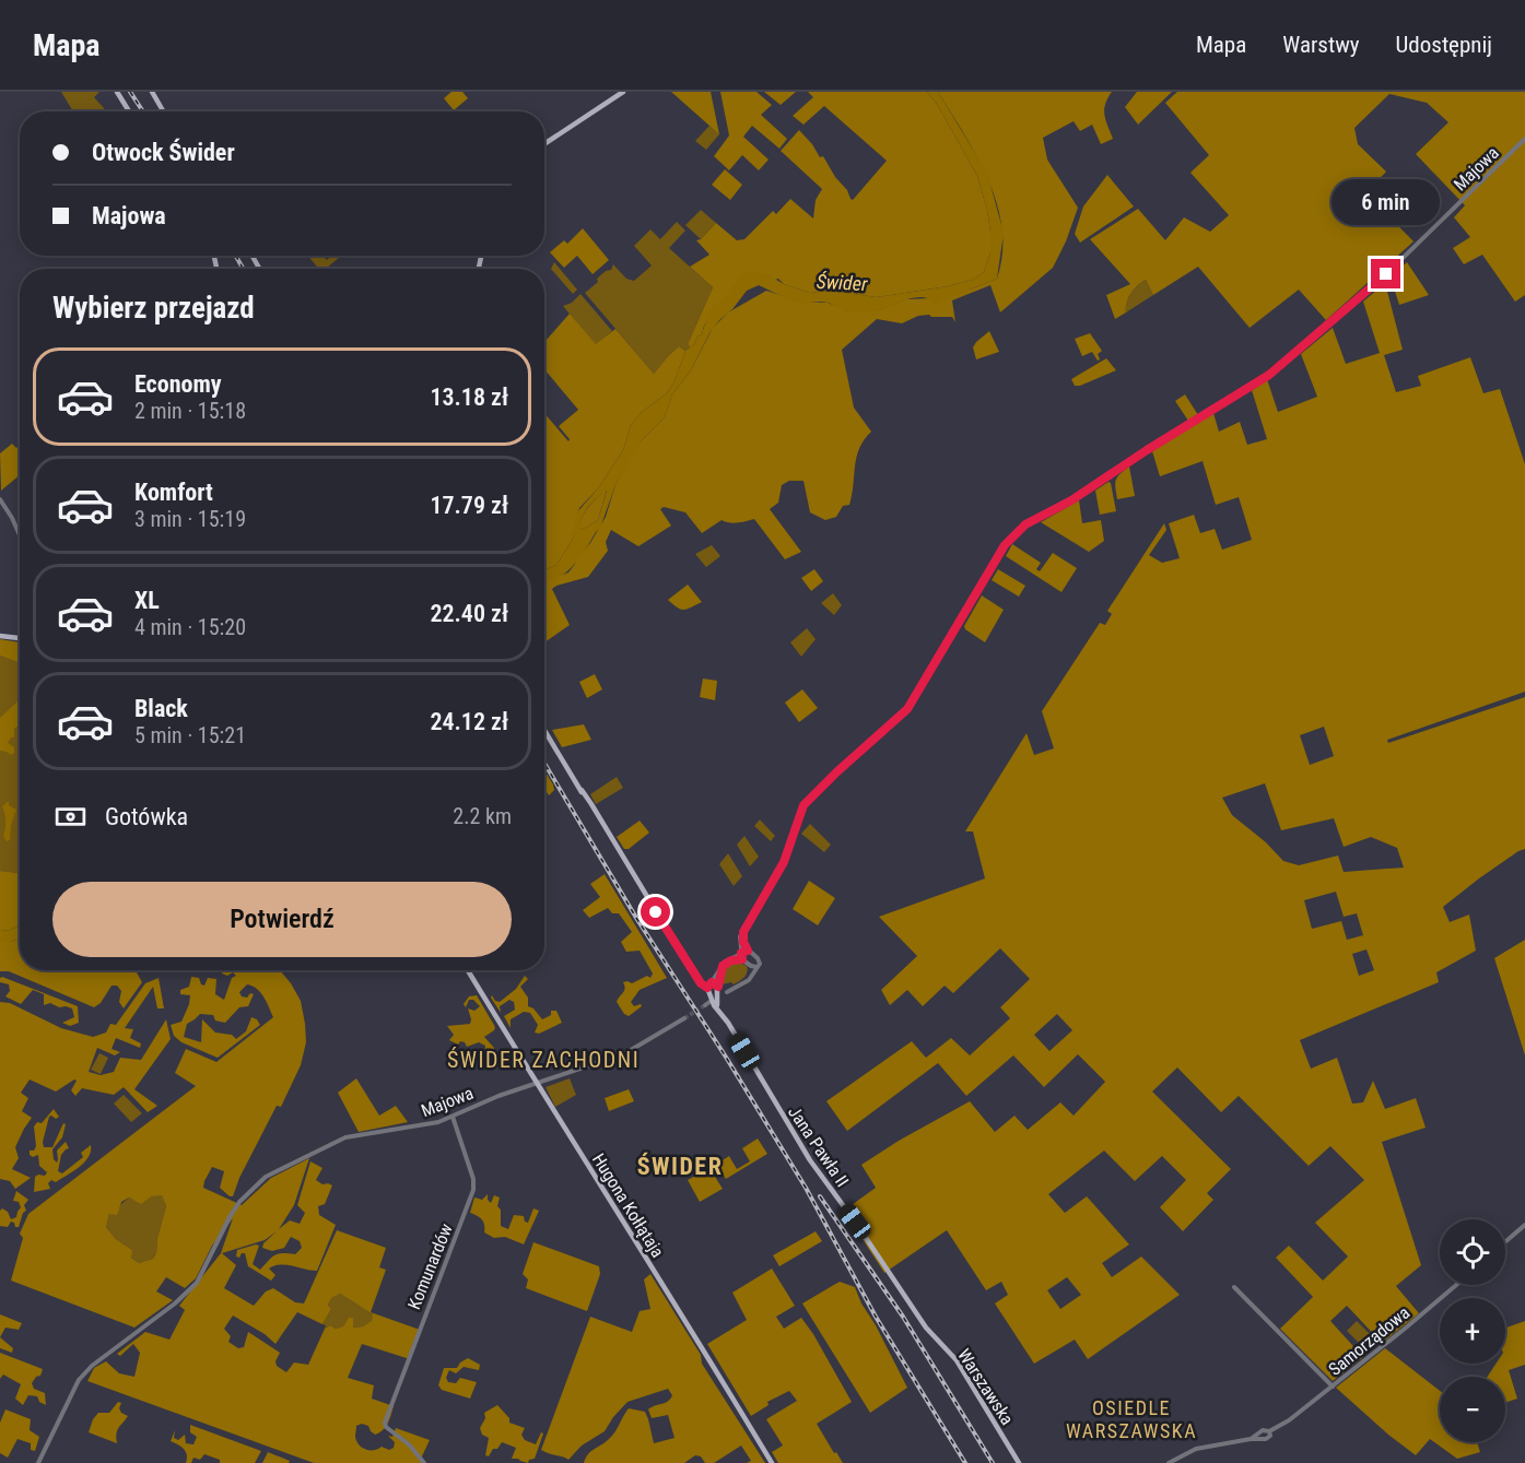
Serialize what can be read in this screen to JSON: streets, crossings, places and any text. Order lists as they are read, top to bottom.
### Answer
{
  "streets": {
    "main road": ["Jana Pawła II", "Hugona Kołłątaja", "Warszawska"],
    "street": ["Majowa", "Komunardów", "Samorządowa"]
  },
  "crossings": [
    ["Majowa", "Hugona Kołłątaja"],
    ["Majowa", "Komunardów"],
    ["Jana Pawła II", "Warszawska"]
  ],
  "districts": ["ŚWIDER ZACHODNI", "ŚWIDER", "OSIEDLE WARSZAWSKA"],
  "water": ["Świder"],
  "page": {
    "header": "Mapa",
    "nav": ["Mapa", "Warstwy", "Udostępnij"],
    "banner": ["Otwock Świder", "Majowa"],
    "bubble": "6 min",
    "heading": "Wybierz przejazd",
    "list": [
      {
        "name": "Economy",
        "note": "2 min · 15:18",
        "value": "13.18 zł"
      },
      {
        "name": "Komfort",
        "note": "3 min · 15:19",
        "value": "17.79 zł"
      },
      {
        "name": "XL",
        "note": "4 min · 15:20",
        "value": "22.40 zł"
      },
      {
        "name": "Black",
        "note": "5 min · 15:21",
        "value": "24.12 zł"
      }
    ],
    "pay": ["Gotówka", "2.2 km"],
    "buttons": "Potwierdź",
    "map_buttons": ["+", "−"]
  }
}
